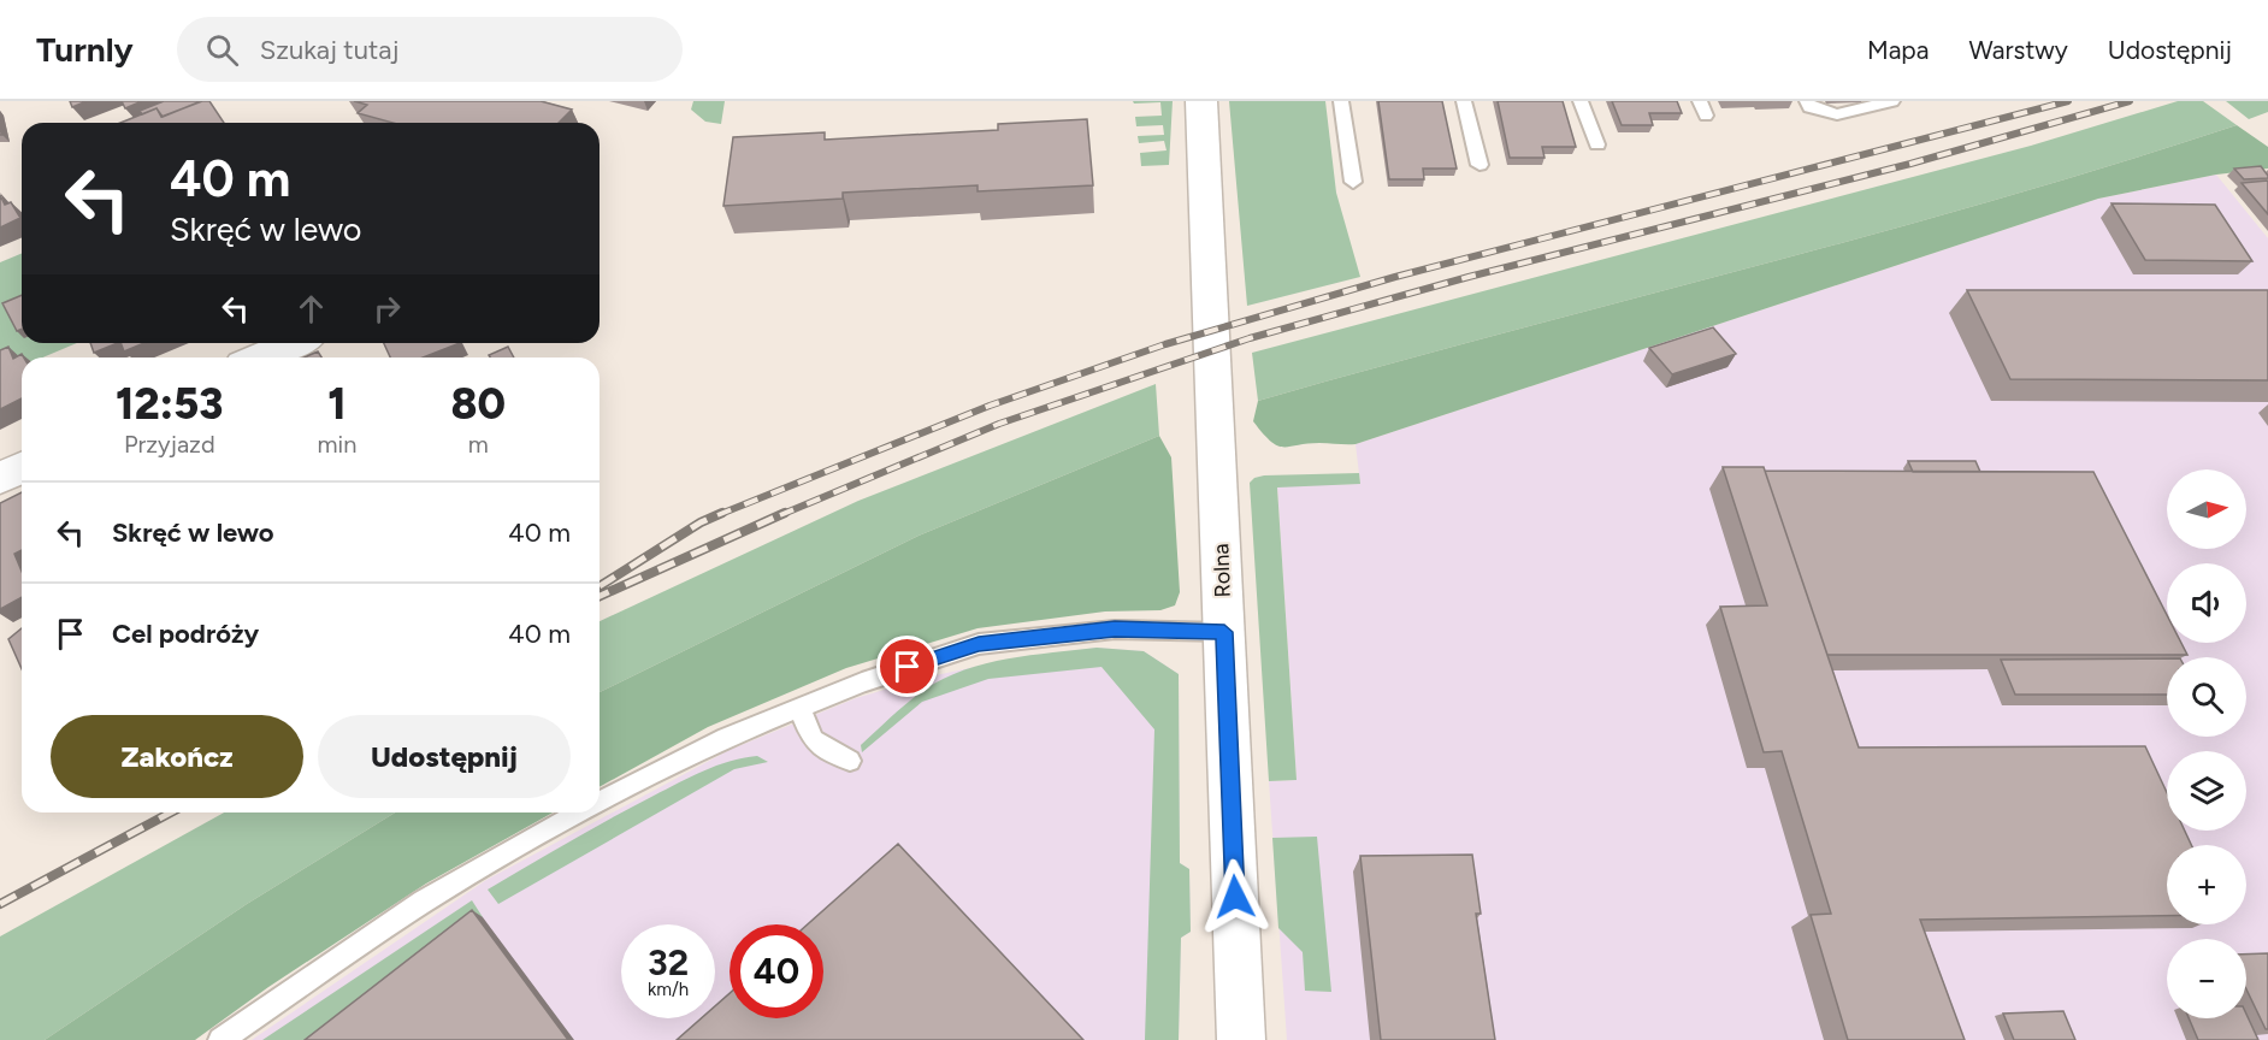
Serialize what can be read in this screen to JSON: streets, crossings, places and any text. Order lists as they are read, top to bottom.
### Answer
{
  "streets": {
    "street": ["Rolna"]
  },
  "north": "right",
  "page": {
    "header": "Turnly",
    "search": "Szukaj tutaj",
    "nav": ["Mapa", "Warstwy", "Udostępnij"],
    "turn": ["40 m", "Skręć w lewo"],
    "eta": [
      "12:53",
      "Przyjazd",
      "1",
      "min",
      "80",
      "m"
    ],
    "map_buttons": ["+", "−"],
    "list": [
      {
        "name": "Skręć w lewo",
        "value": "40 m"
      },
      {
        "name": "Cel podróży",
        "value": "40 m"
      }
    ],
    "buttons": ["Zakończ", "Udostępnij"],
    "speed": "32 km/h",
    "limit": "40"
  }
}
